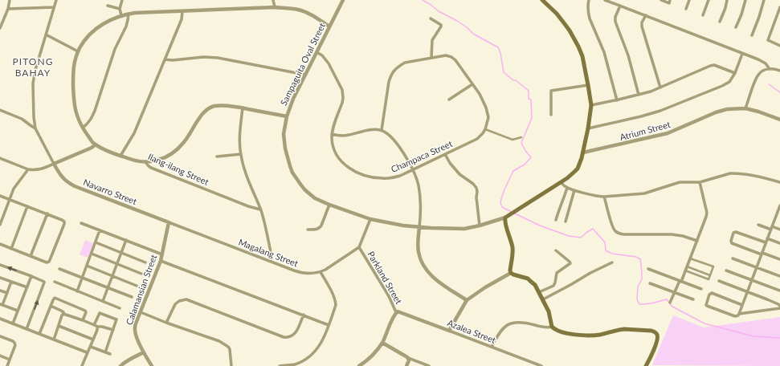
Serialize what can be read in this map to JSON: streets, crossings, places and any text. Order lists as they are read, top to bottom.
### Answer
{
  "streets": {
    "main road": ["Sampaguita Oval Street"],
    "street": [
      "Atrium Street",
      "Champaca Street",
      "Ilang-ilang Street",
      "Navarro Street",
      "Magalang Street",
      "Parkland Street",
      "Calamansian Street",
      "Azalea Street"
    ]
  },
  "crossings": [
    ["Sampaguita Oval Street", "Atrium Street"],
    ["Sampaguita Oval Street", "Champaca Street"],
    ["Sampaguita Oval Street", "Ilang-ilang Street"],
    ["Sampaguita Oval Street", "Parkland Street"],
    ["Navarro Street", "Magalang Street"],
    ["Navarro Street", "Calamansian Street"],
    ["Magalang Street", "Parkland Street"],
    ["Magalang Street", "Calamansian Street"],
    ["Parkland Street", "Azalea Street"]
  ],
  "districts": ["PITONG BAHAY"]
}
